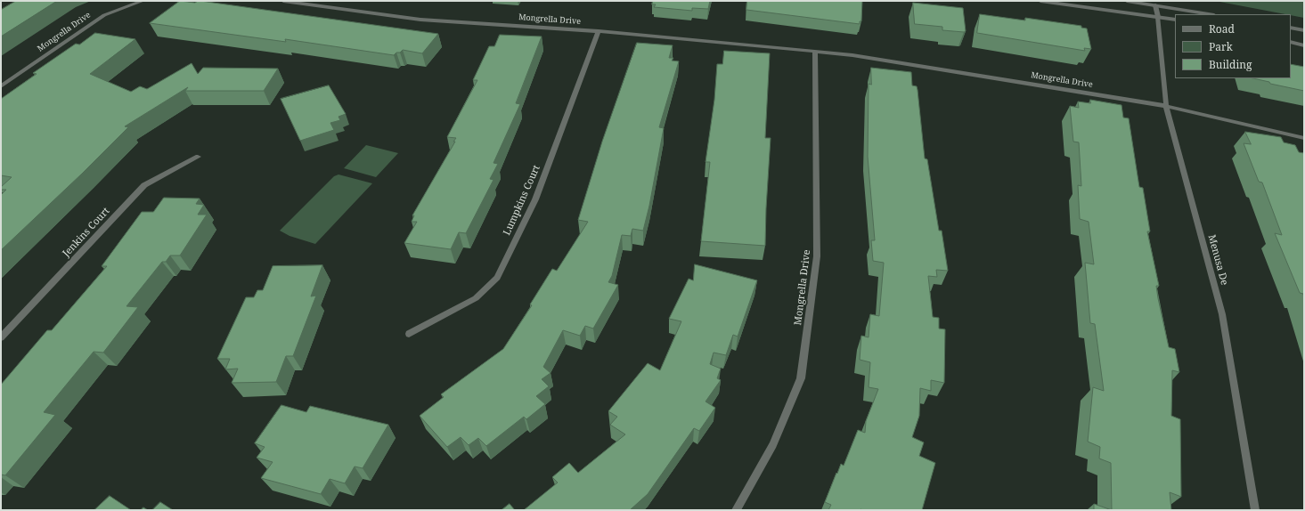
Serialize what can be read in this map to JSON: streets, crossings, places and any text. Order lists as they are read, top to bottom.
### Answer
{
  "streets": {
    "street": [
      "Mongrella Drive",
      "Lumpkins Court",
      "Jenkins Court",
      "Menusa De"
    ]
  },
  "crossings": [
    ["Mongrella Drive", "Lumpkins Court"],
    ["Mongrella Drive", "Menusa De"]
  ],
  "legend": ["Road", "Park", "Building"]
}
